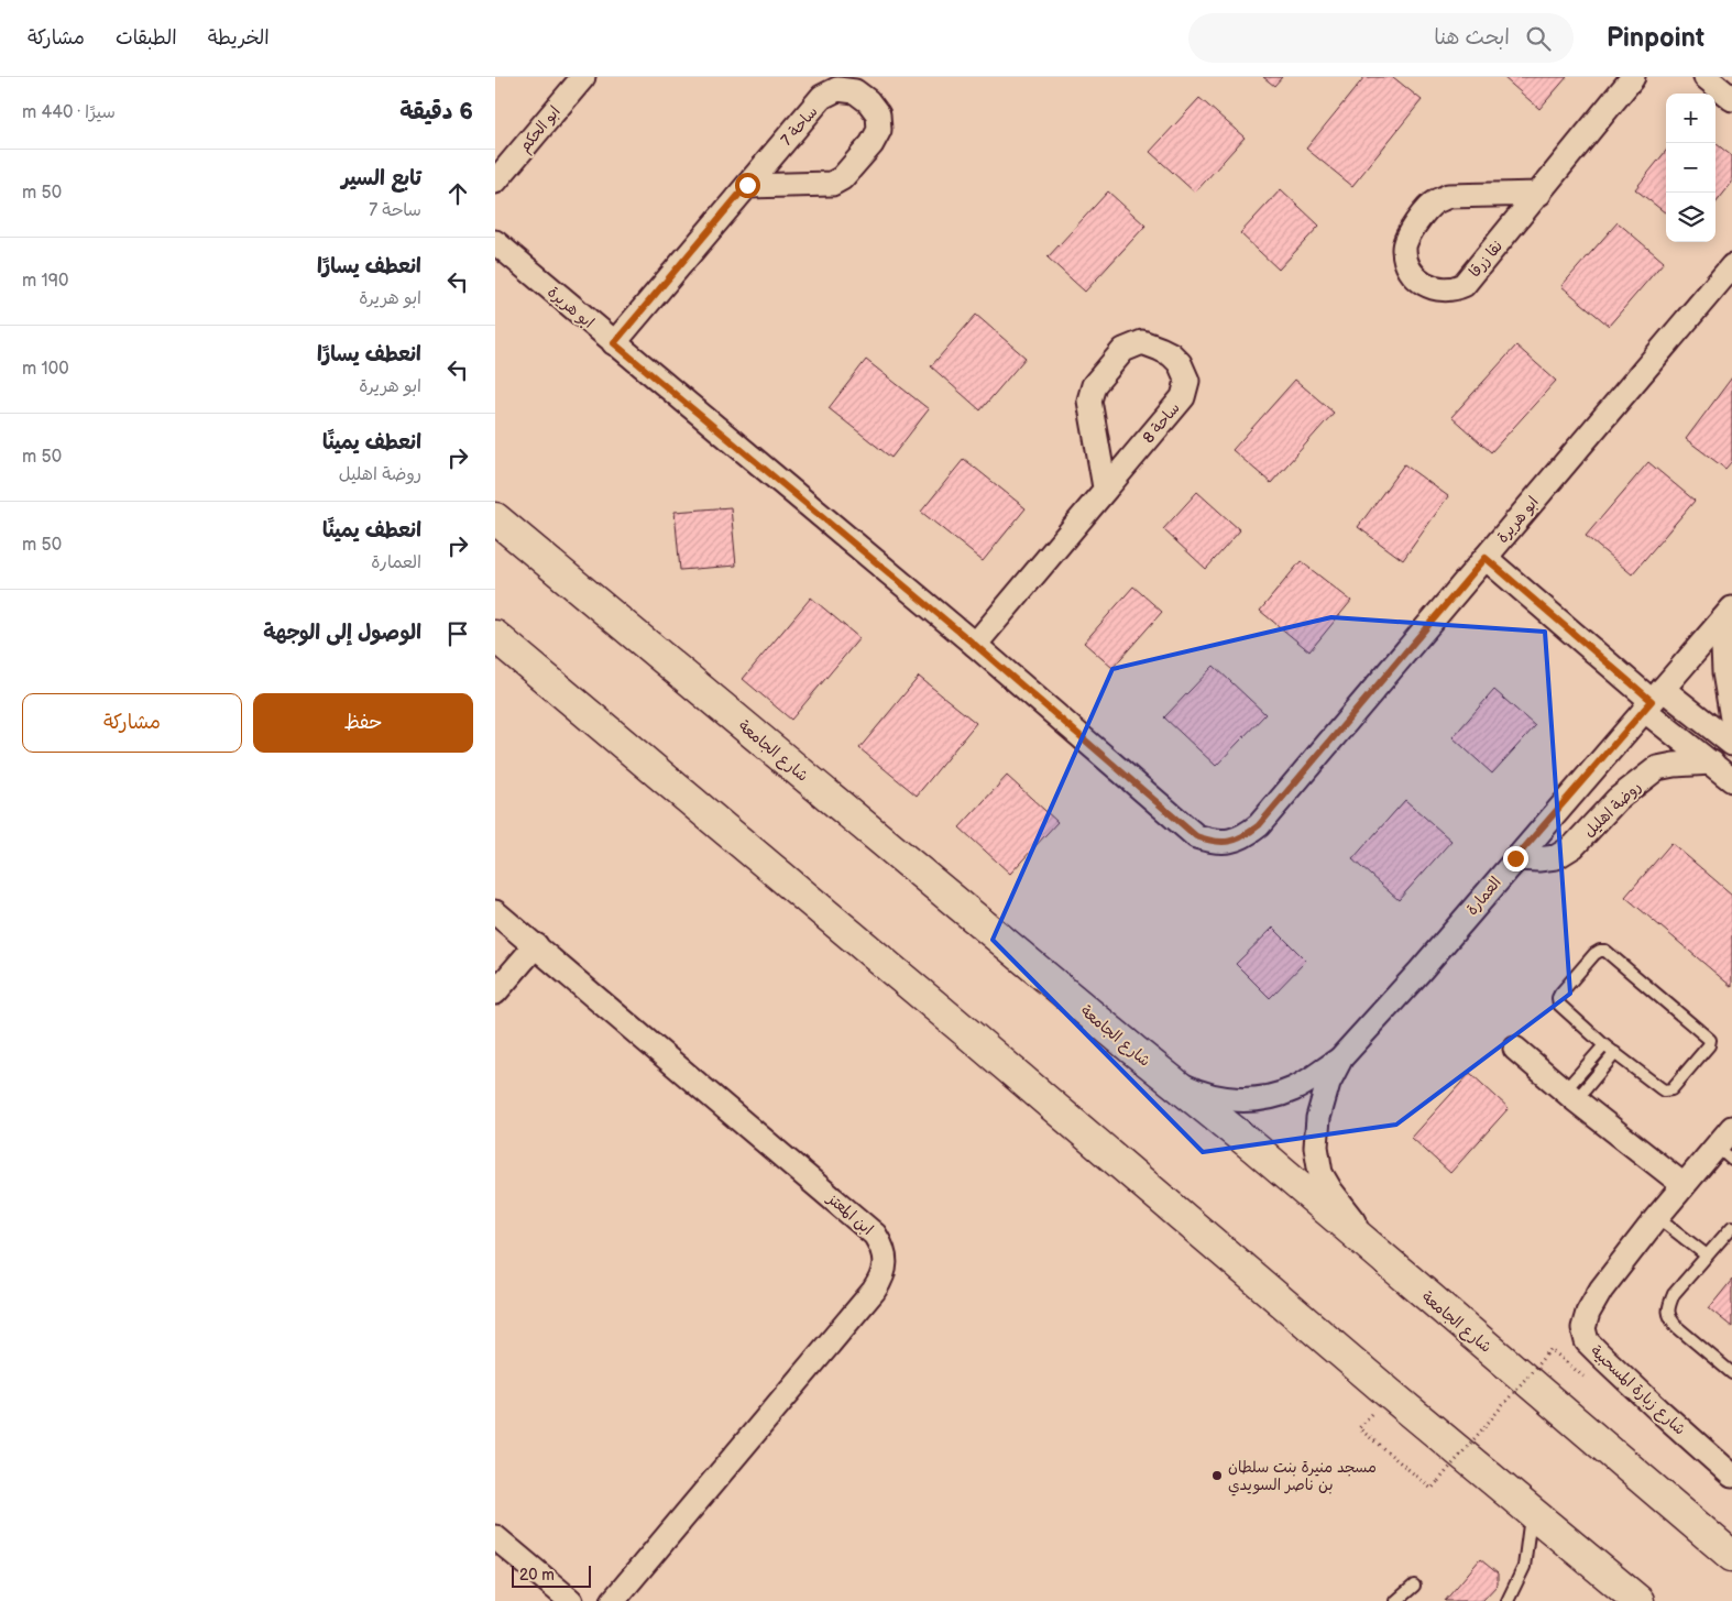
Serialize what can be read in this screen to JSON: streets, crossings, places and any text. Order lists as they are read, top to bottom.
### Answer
{
  "streets": {
    "main road": ["شارع الجامعة"],
    "street": [
      "ساحة 7",
      "ابو الحكم",
      "نقا زرقا",
      "ابو هريرة",
      "ساحة 8",
      "روضة اهليل",
      "العمارة",
      "ابن المعتز",
      "شارع زبارة المسحبية"
    ]
  },
  "crossings": [
    ["ساحة 7", "ابو هريرة"],
    ["ابو هريرة", "ساحة 8"],
    ["شارع الجامعة", "العمارة"],
    ["روضة اهليل", "العمارة"]
  ],
  "places": ["مسجد منيرة بنت سلطان بن ناصر السويدي"],
  "scale_bar": "20 m",
  "page": {
    "header": "Pinpoint",
    "search": "ابحث هنا",
    "nav": ["الخريطة", "الطبقات", "مشاركة"],
    "heading": ["6 دقيقة", "سيرًا · 440 m"],
    "map_buttons": ["+", "−"],
    "list": [
      ["تابع السير", "ساحة 7", "50 m"],
      ["انعطف يسارًا", "ابو هريرة", "190 m"],
      ["انعطف يسارًا", "ابو هريرة", "100 m"],
      ["انعطف يمينًا", "روضة اهليل", "50 m"],
      ["انعطف يمينًا", "العمارة", "50 m"],
      "الوصول إلى الوجهة"
    ],
    "buttons": ["حفظ", "مشاركة"],
    "scale": "20 m"
  }
}
